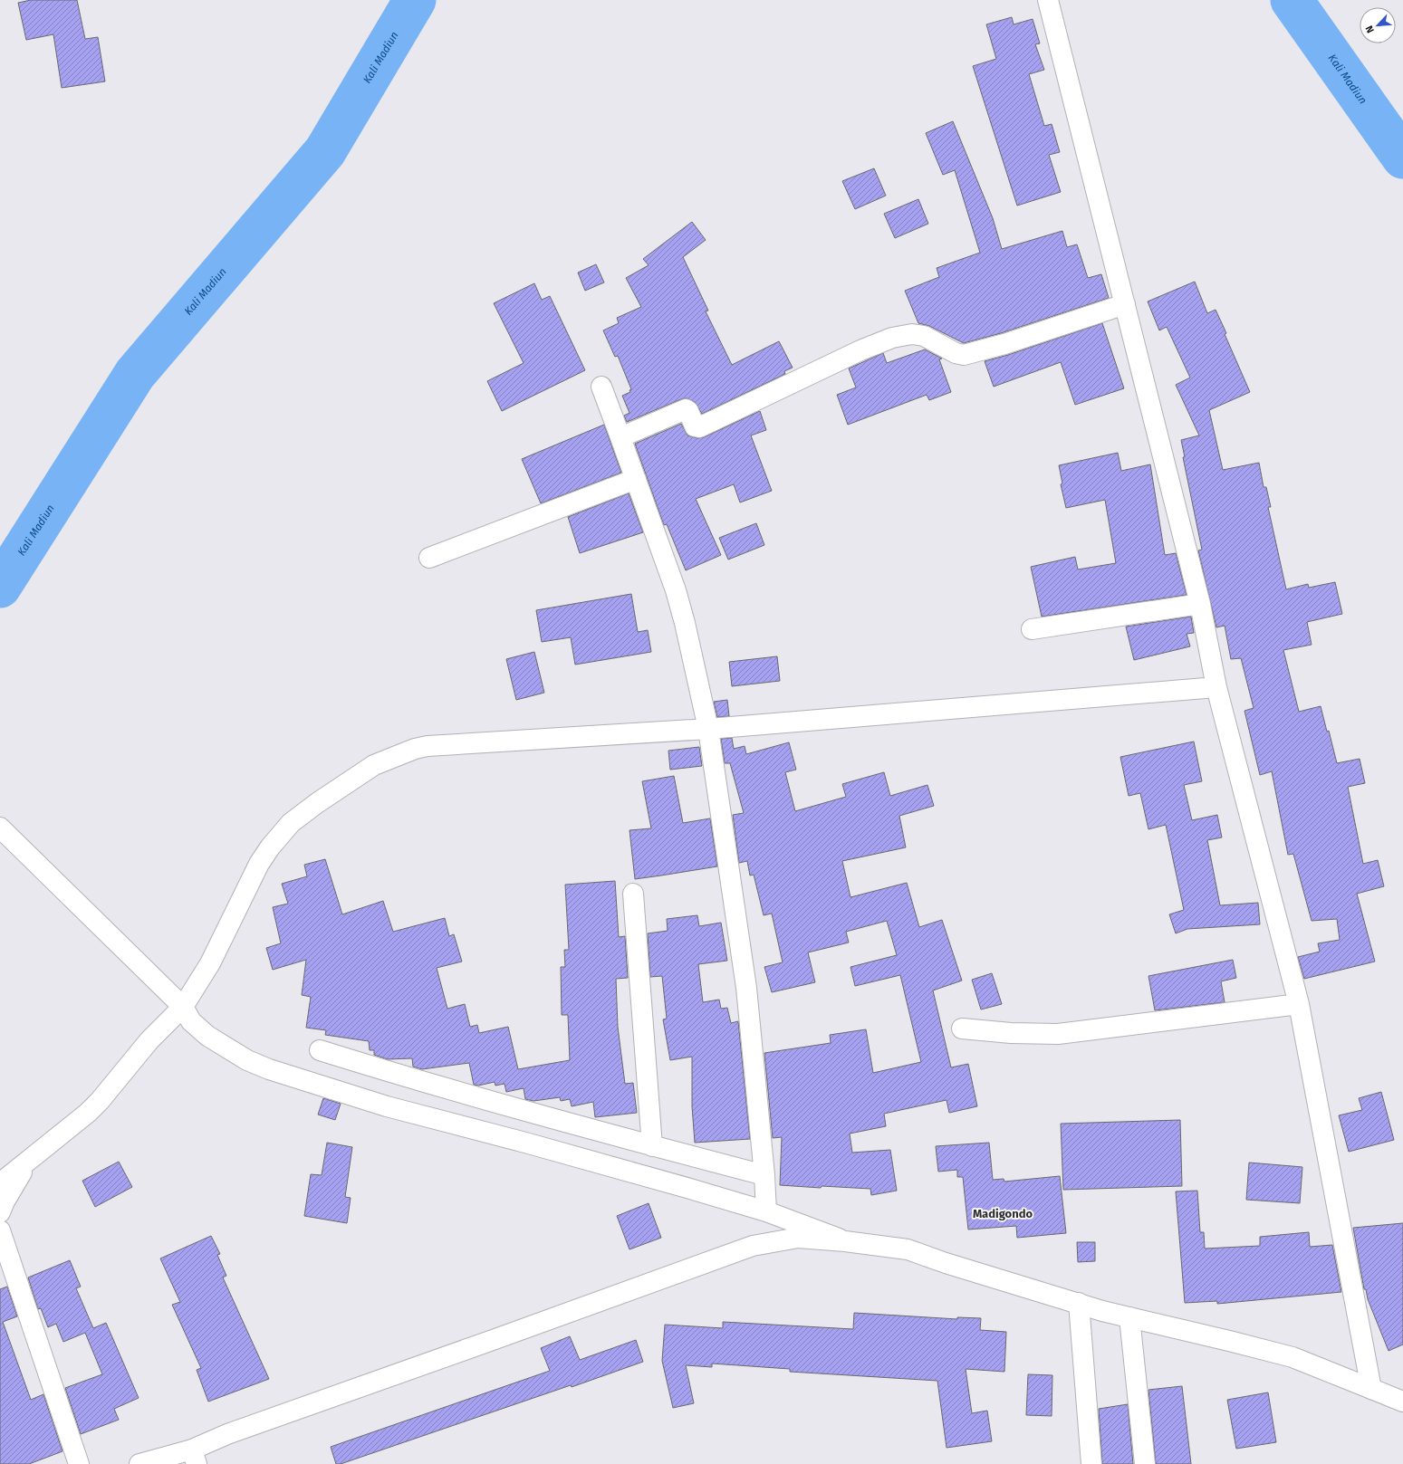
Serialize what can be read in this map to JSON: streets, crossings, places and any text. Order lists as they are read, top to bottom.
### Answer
{
  "districts": ["Madigondo"],
  "water": ["Kali Madiun"],
  "north": "bottom left"
}
